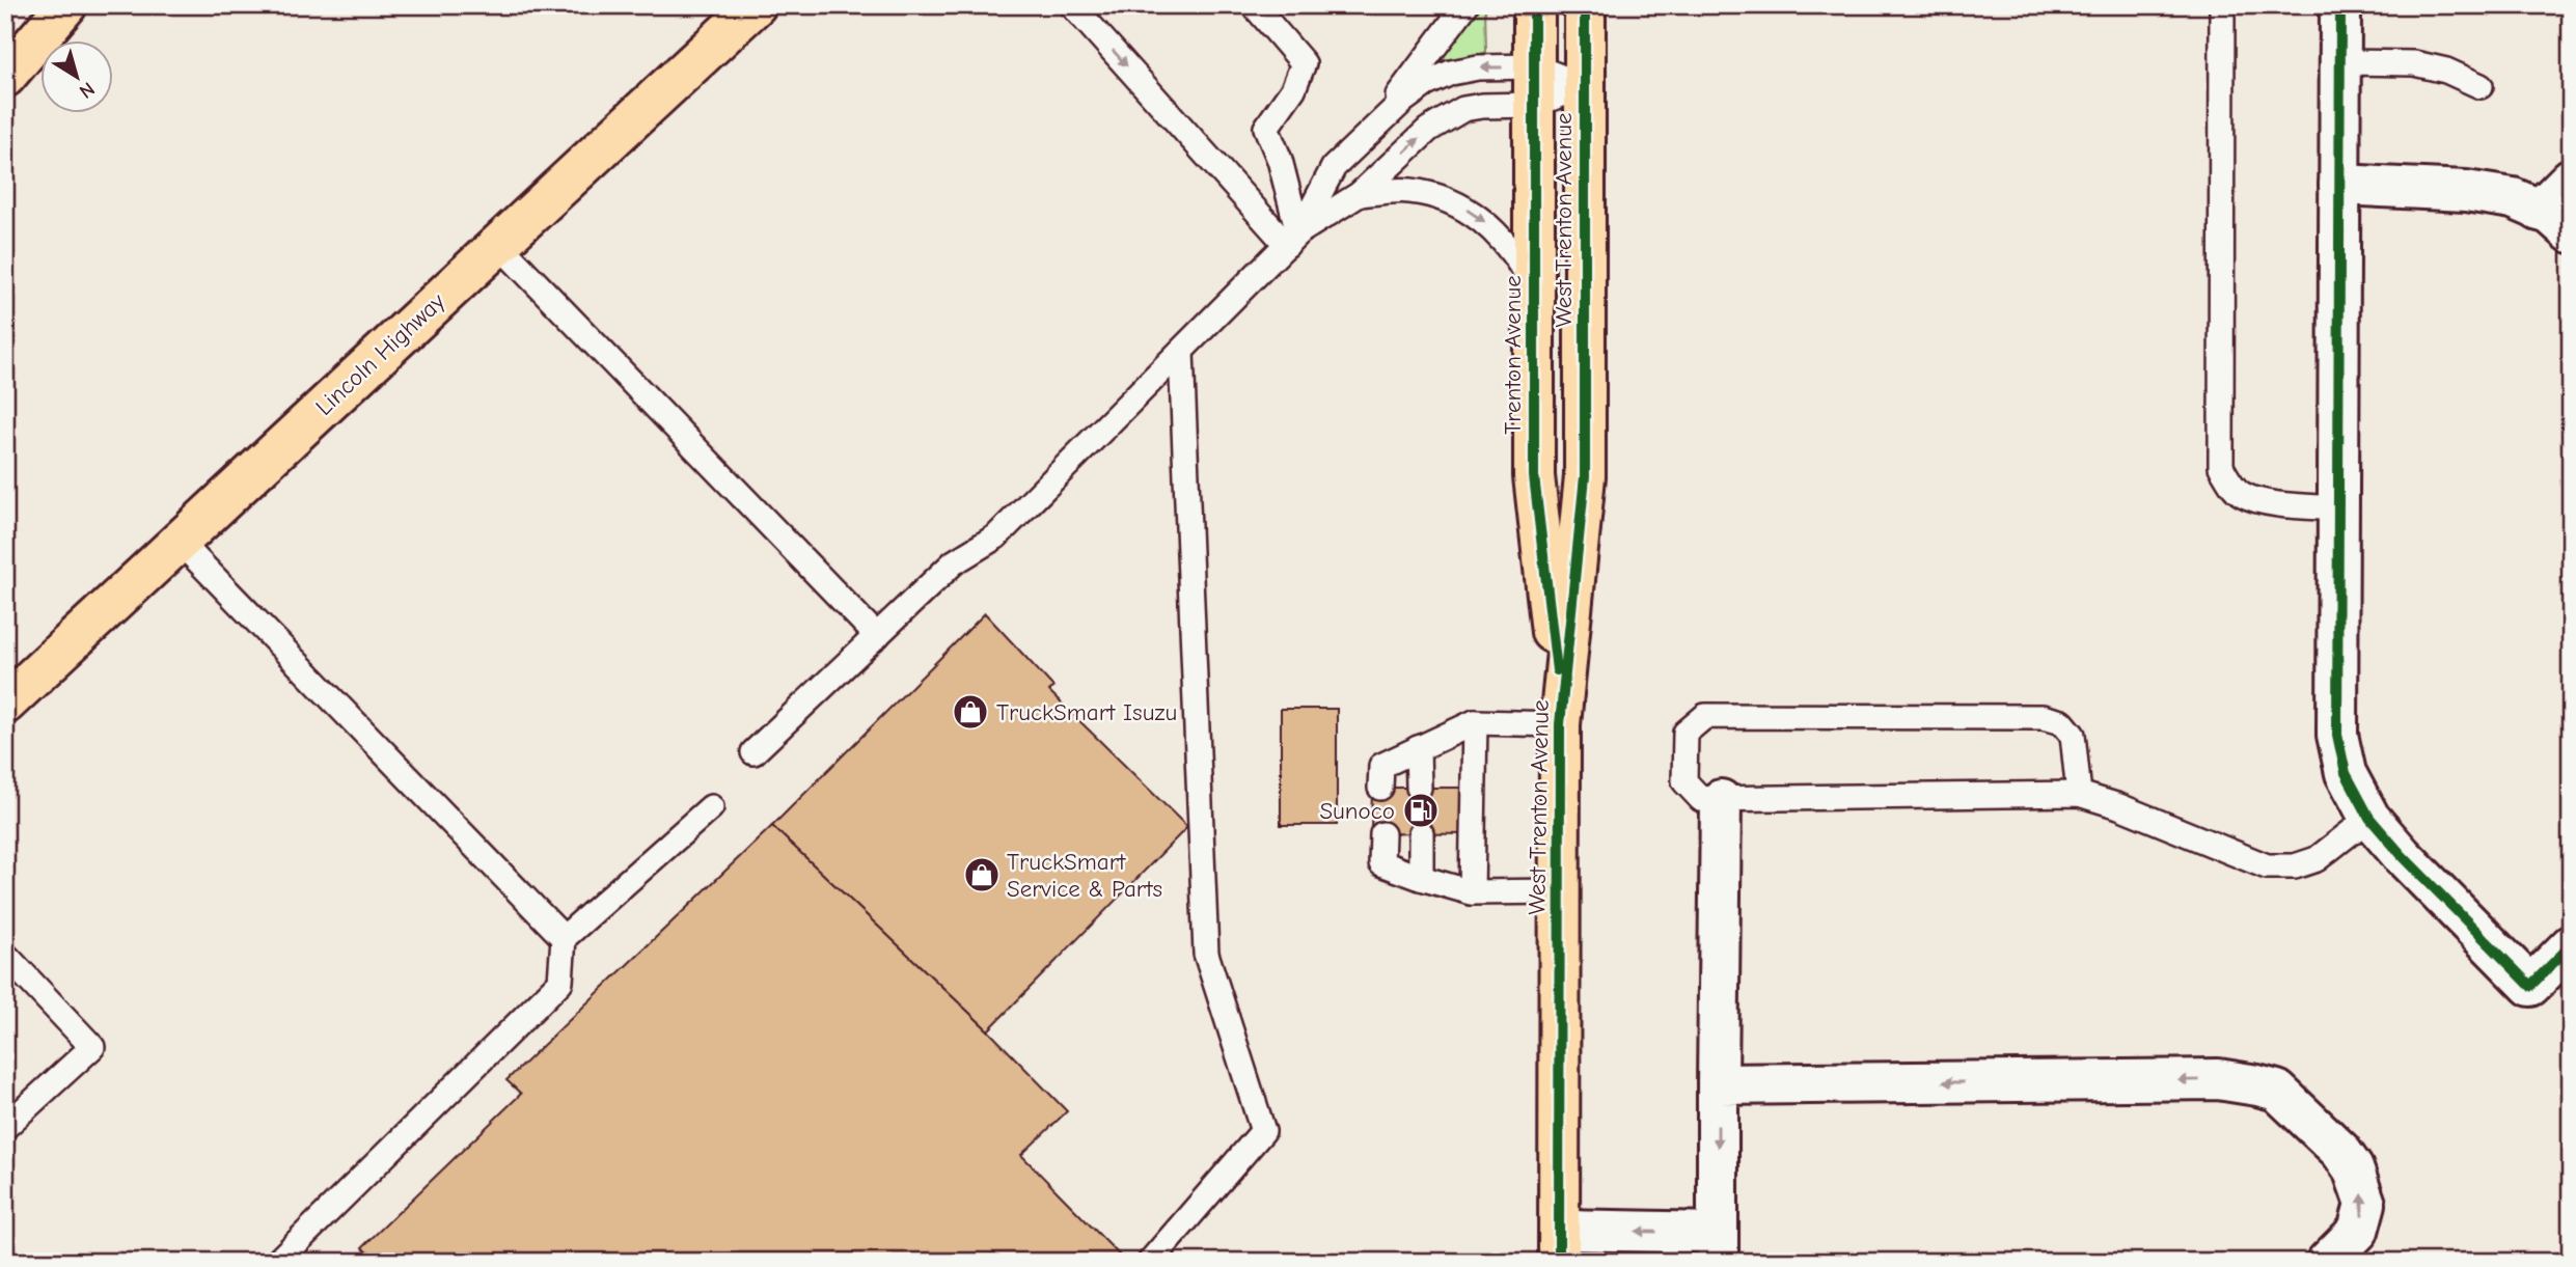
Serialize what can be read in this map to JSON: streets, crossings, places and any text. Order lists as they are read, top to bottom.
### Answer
{
  "streets": {
    "main road": ["West Trenton Avenue", "Lincoln Highway", "Trenton Avenue"]
  },
  "crossings": [
    ["West Trenton Avenue", "Trenton Avenue"]
  ],
  "places": {
    "shop": ["TruckSmart Isuzu", "TruckSmart Service & Parts"],
    "fuel station": ["Sunoco"]
  },
  "north": "bottom right"
}
